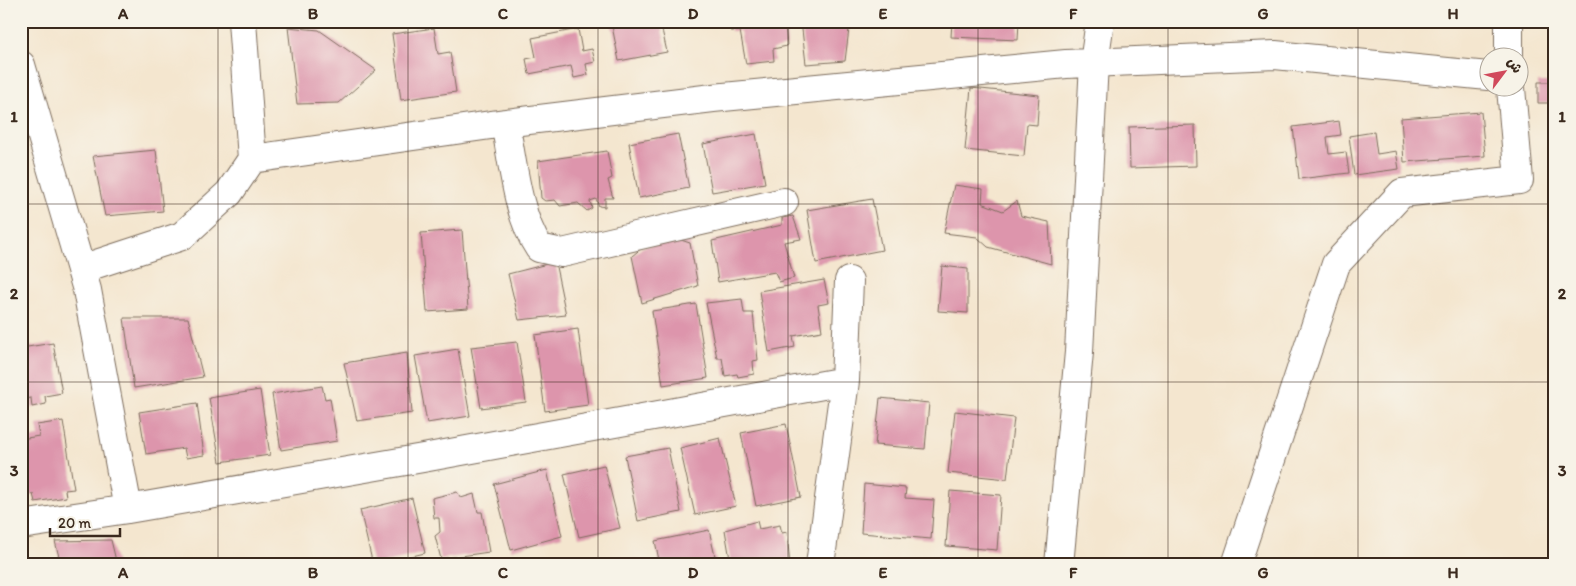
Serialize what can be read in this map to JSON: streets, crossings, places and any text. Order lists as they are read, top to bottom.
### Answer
{
  "scale_bar": "20 m",
  "north": "top right",
  "grid": {
    "columns": [
      "A",
      "B",
      "C",
      "D",
      "E",
      "F",
      "G",
      "H"
    ],
    "rows": ["1", "2", "3"]
  }
}
